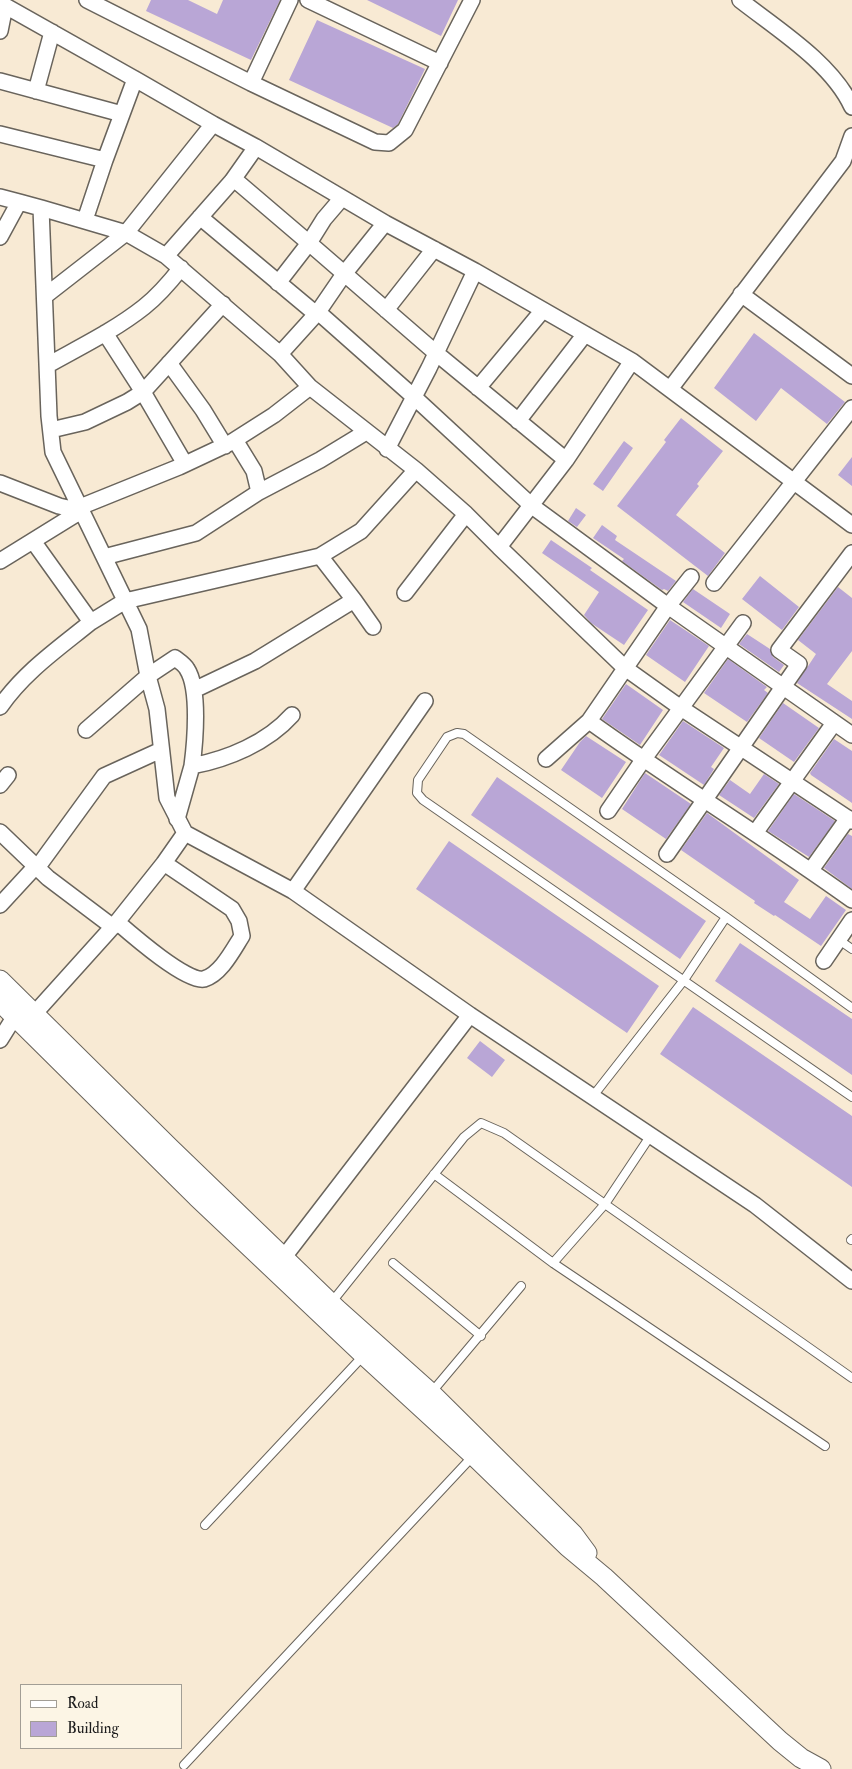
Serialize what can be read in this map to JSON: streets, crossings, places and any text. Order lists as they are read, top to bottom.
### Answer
{
  "legend": ["Road", "Building"]
}
